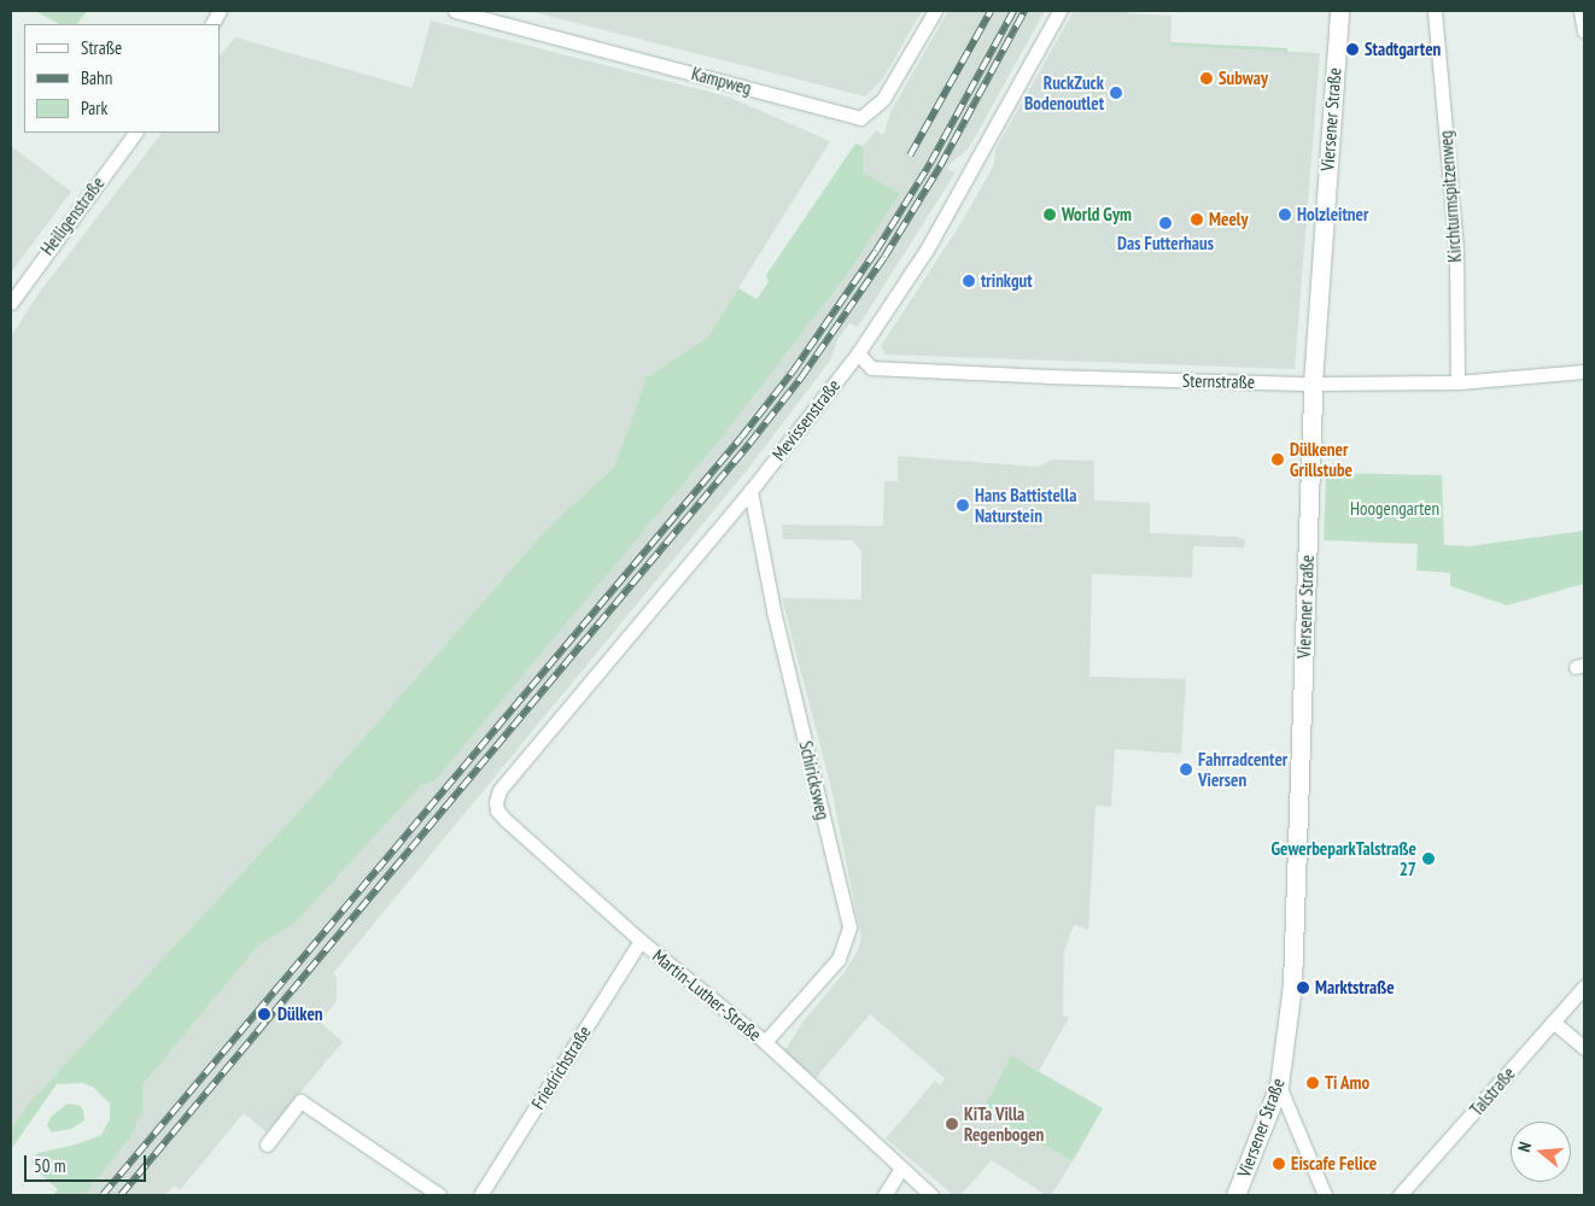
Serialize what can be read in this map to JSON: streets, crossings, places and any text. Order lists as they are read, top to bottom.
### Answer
{
  "streets": {
    "main road": ["Viersener Straße"],
    "street": [
      "Kampweg",
      "Kirchturmspitzenweg",
      "Heiligenstraße",
      "Sternstraße",
      "Mevissenstraße",
      "Schiricksweg",
      "Martin-Luther-Straße",
      "Friedrichstraße",
      "Talstraße"
    ]
  },
  "crossings": [
    ["Viersener Straße", "Sternstraße"],
    ["Kirchturmspitzenweg", "Sternstraße"],
    ["Sternstraße", "Mevissenstraße"],
    ["Mevissenstraße", "Schiricksweg"],
    ["Mevissenstraße", "Martin-Luther-Straße"],
    ["Schiricksweg", "Martin-Luther-Straße"],
    ["Martin-Luther-Straße", "Friedrichstraße"]
  ],
  "parks": ["Hoogengarten"],
  "places": [
    "Stadtgarten",
    "Subway",
    "RuckZuck Bodenoutlet",
    "World Gym",
    "Holzleitner",
    "Meely",
    "Das Futterhaus",
    "trinkgut",
    "Dülkener Grillstube",
    "Hans Battistella Naturstein",
    "Fahrradcenter Viersen",
    "GewerbeparkTalstraße 27",
    "Marktstraße",
    "Dülken",
    "Ti Amo",
    "KiTa Villa Regenbogen",
    "Eiscafe Felice"
  ],
  "legend": ["Straße", "Bahn", "Park"],
  "scale_bar": "50 m",
  "north": "left"
}
